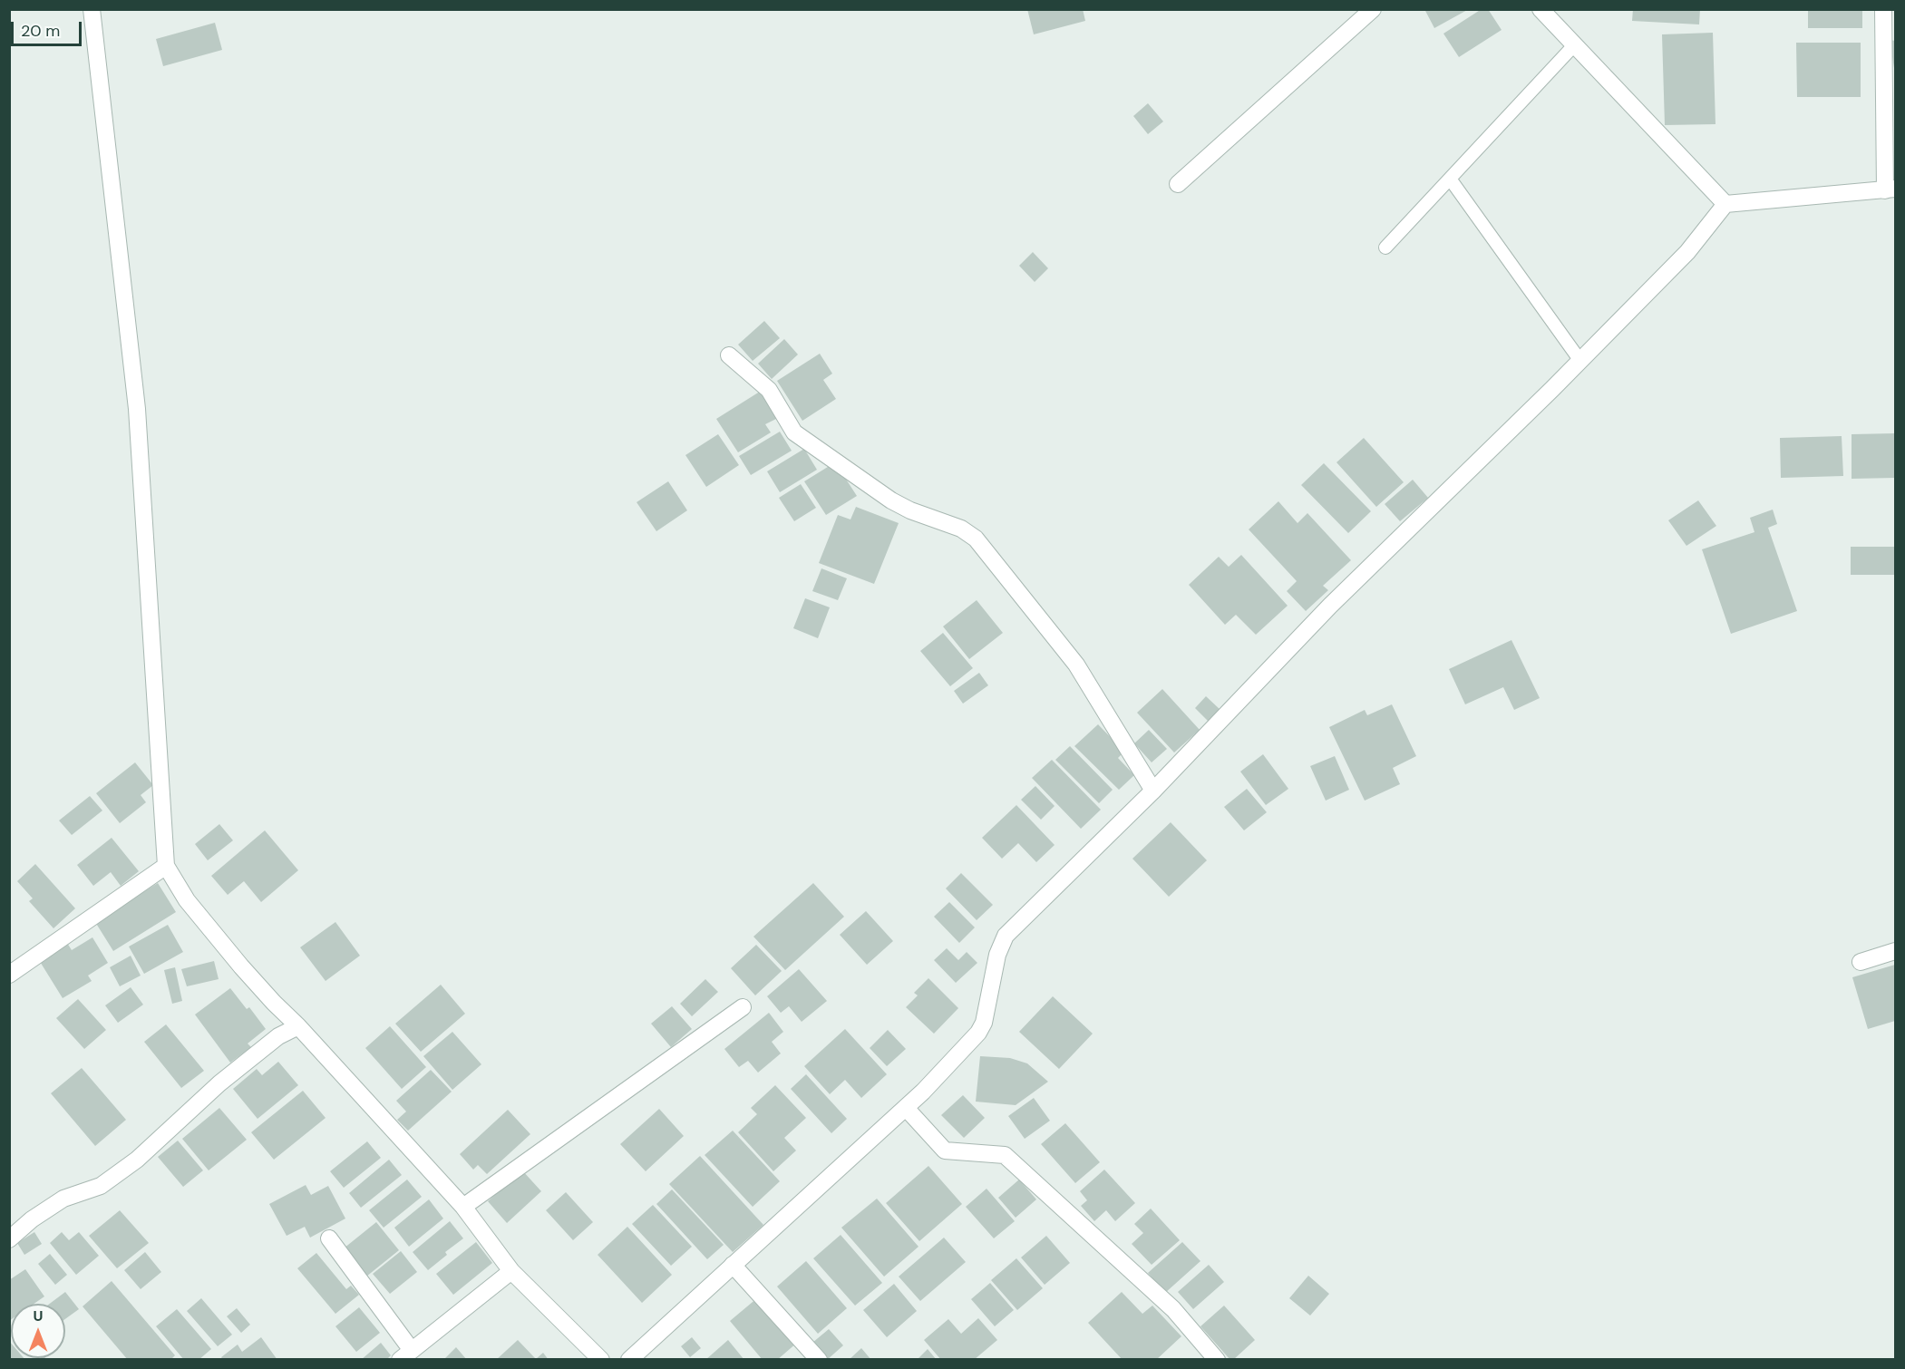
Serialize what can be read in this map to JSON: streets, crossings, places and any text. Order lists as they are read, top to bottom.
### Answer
{
  "scale_bar": "20 m",
  "north": "top"
}
